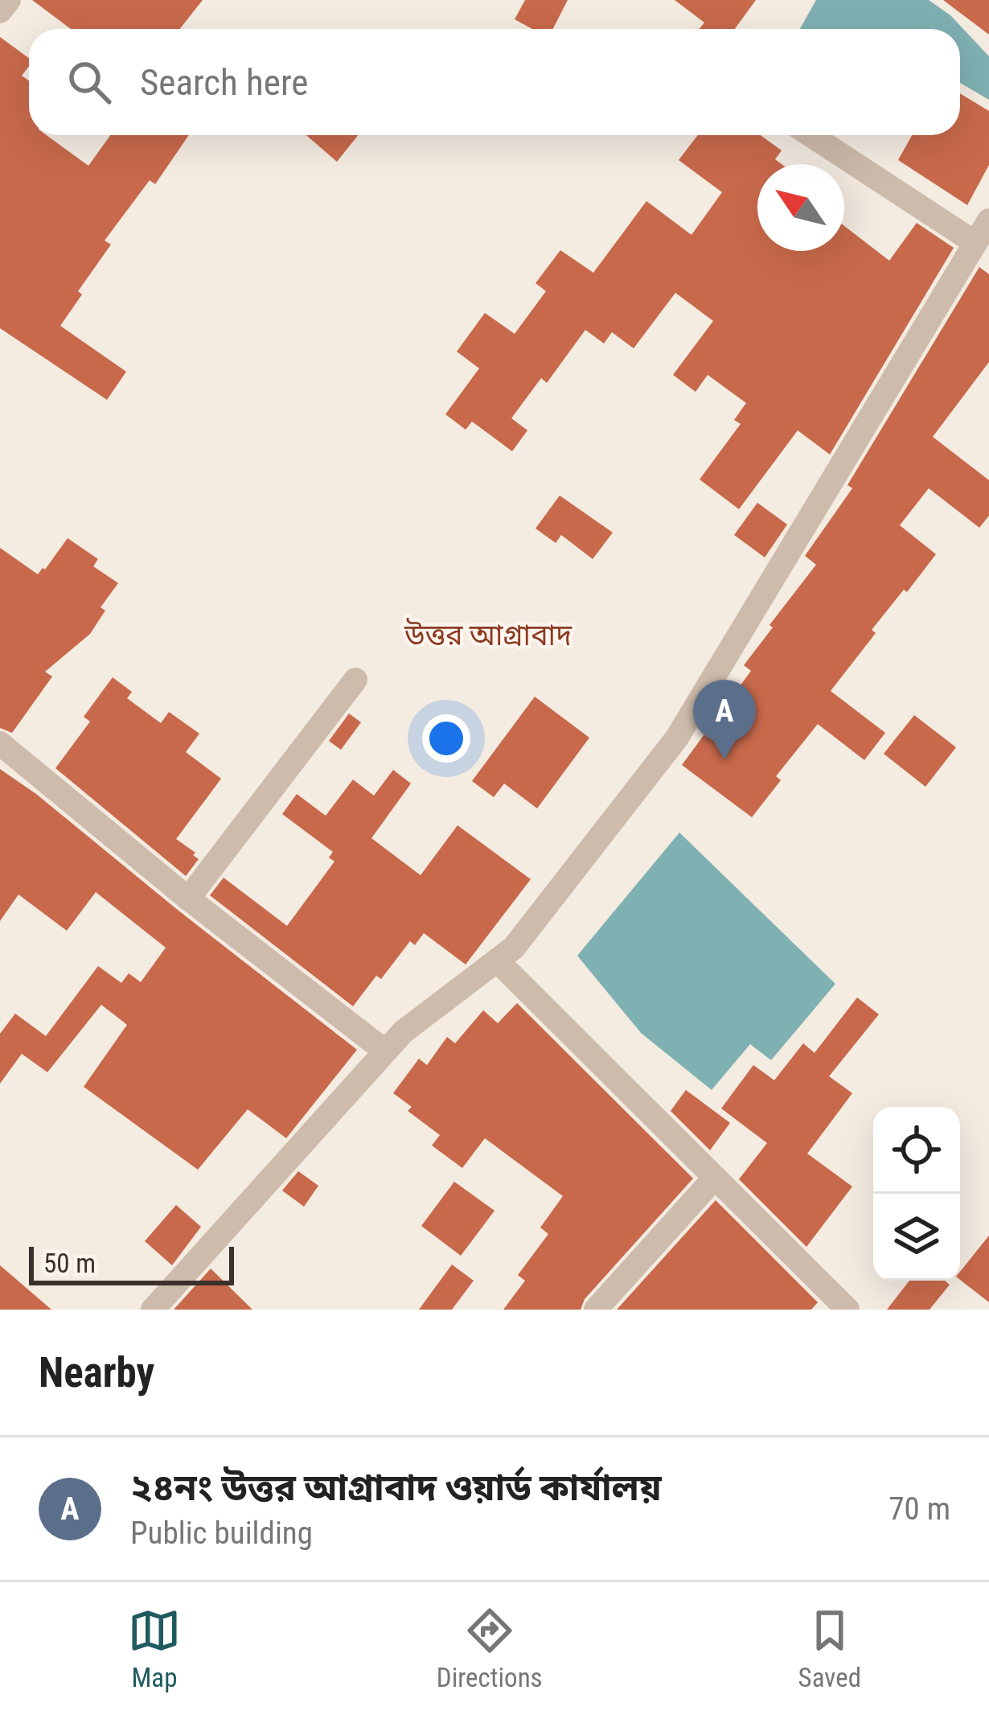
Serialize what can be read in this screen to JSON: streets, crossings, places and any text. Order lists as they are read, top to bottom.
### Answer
{
  "districts": ["উত্তর আগ্রাবাদ"],
  "scale_bar": "50 m",
  "north": "top left",
  "page": {
    "search": "Search here",
    "pins": "A",
    "scale": "50 m",
    "heading": "Nearby",
    "list": [
      {
        "mark": "A",
        "name": "২৪নং উত্তর আগ্রাবাদ ওয়ার্ড কার্যালয়",
        "note": "Public building",
        "value": "70 m"
      }
    ],
    "nav": ["Map", "Directions", "Saved"]
  }
}
